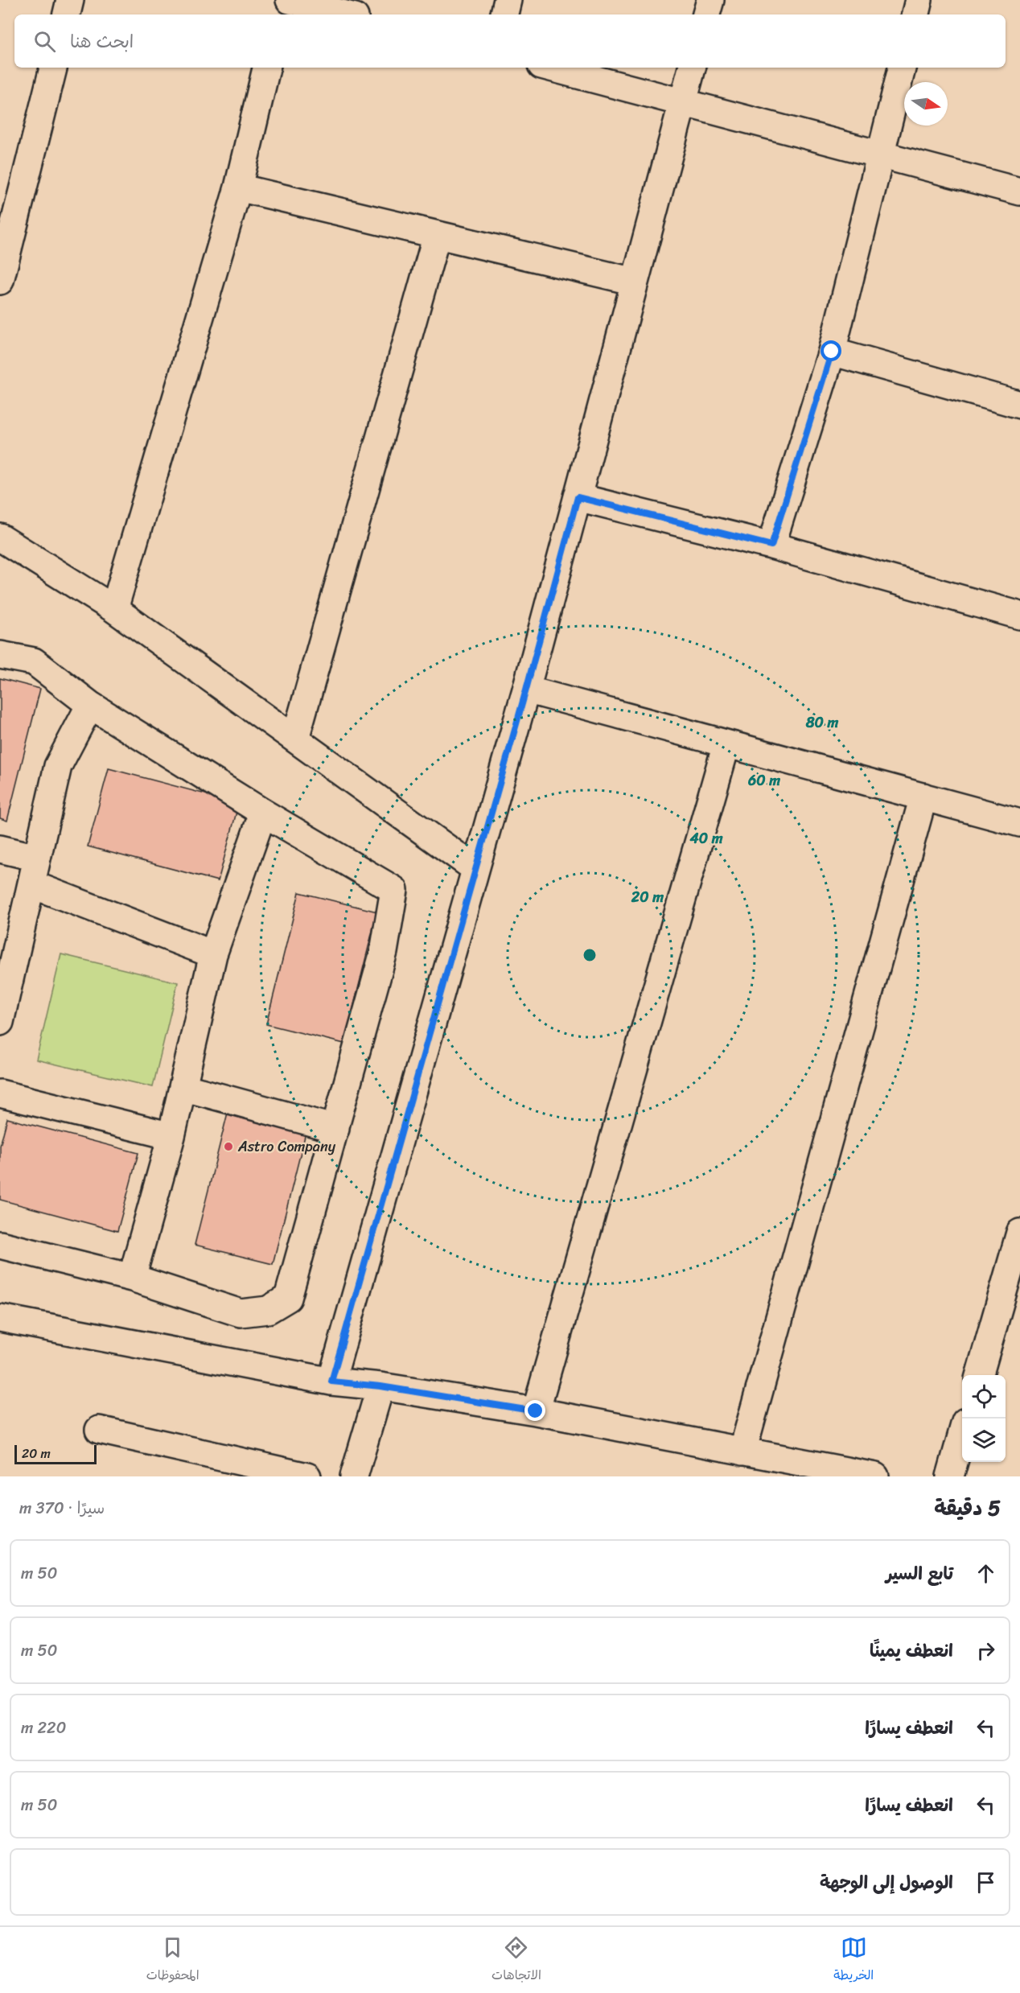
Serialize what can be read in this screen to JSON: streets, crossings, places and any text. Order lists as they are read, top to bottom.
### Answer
{
  "places": ["Astro Company"],
  "scale_bar": "20 m",
  "north": "right",
  "page": {
    "search": "ابحث هنا",
    "scale": "20 m",
    "heading": ["5 دقيقة", "سيرًا · 370 m"],
    "list": [
      ["تابع السير", "50 m"],
      ["انعطف يمينًا", "50 m"],
      ["انعطف يسارًا", "220 m"],
      ["انعطف يسارًا", "50 m"],
      "الوصول إلى الوجهة"
    ],
    "nav": ["الخريطة", "الاتجاهات", "المحفوظات"]
  },
  "rings": [
    "80 m",
    "60 m",
    "40 m",
    "20 m"
  ]
}
